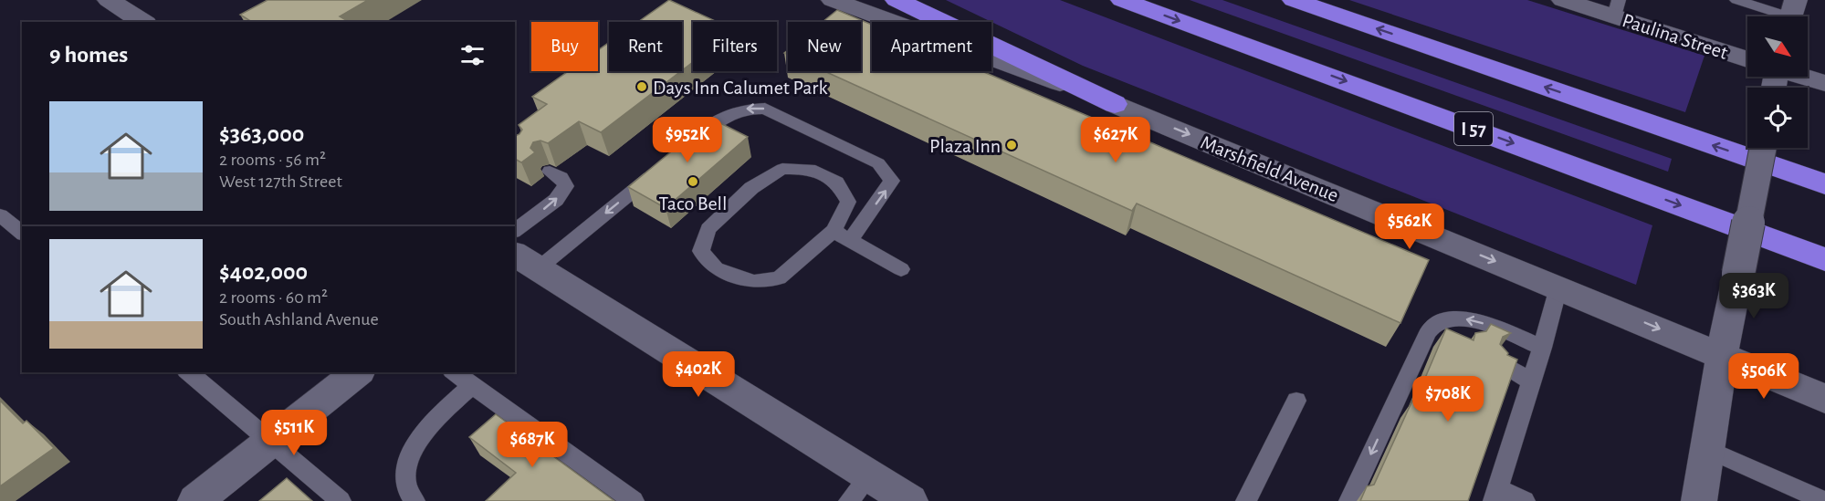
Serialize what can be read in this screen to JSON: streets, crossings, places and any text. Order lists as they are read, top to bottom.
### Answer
{
  "streets": {
    "highway": ["I 57"],
    "main road": ["Paulina Street", "Marshfield Avenue"]
  },
  "one_way": ["Marshfield Avenue"],
  "places": ["Days Inn Calumet Park", "Plaza Inn", "Taco Bell"],
  "north": "bottom right",
  "page": {
    "chip": [
      "Buy",
      "Rent",
      "Filters",
      "New",
      "Apartment"
    ],
    "heading": "9 homes",
    "list": [
      {
        "name": "$363,000",
        "note": "2 rooms · 56 m² · West 127th Street"
      },
      {
        "name": "$402,000",
        "note": "2 rooms · 60 m² · South Ashland Avenue"
      }
    ],
    "price": [
      "$952K",
      "$627K",
      "$562K",
      "$363K",
      "$402K",
      "$506K",
      "$708K",
      "$511K",
      "$687K"
    ]
  }
}
